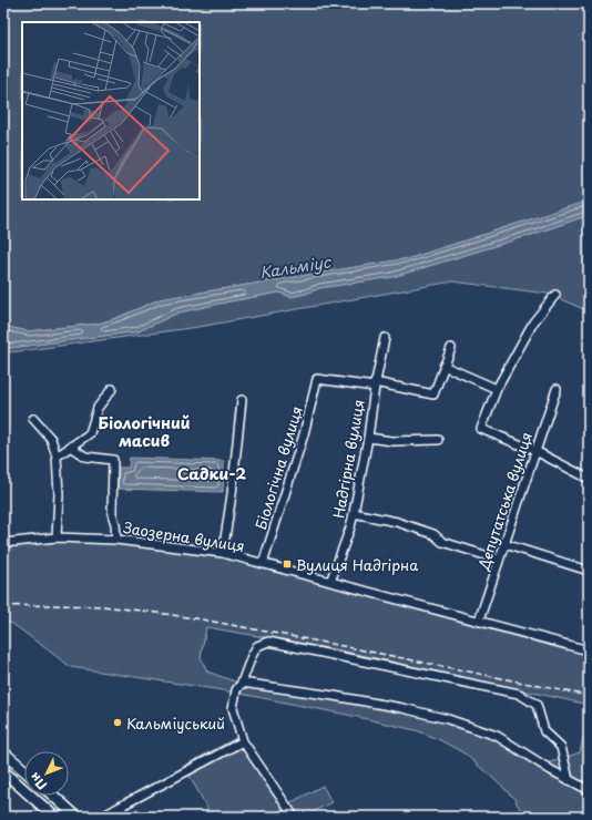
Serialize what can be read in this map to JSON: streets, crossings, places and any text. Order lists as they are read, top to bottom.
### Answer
{
  "streets": {
    "street": [
      "Надгірна вулиця",
      "Біологічна вулиця",
      "Депутатська вулиця",
      "Заозерна вулиця"
    ]
  },
  "crossings": [
    ["Надгірна вулиця", "Біологічна вулиця"],
    ["Надгірна вулиця", "Заозерна вулиця"],
    ["Біологічна вулиця", "Заозерна вулиця"],
    ["Депутатська вулиця", "Заозерна вулиця"]
  ],
  "districts": ["Біологічний масив", "Садки-2"],
  "water": ["Кальміус"],
  "places": {
    "transit": ["Вулиця Надгірна"],
    "other": ["Кальміуський"]
  },
  "north": "bottom left"
}
